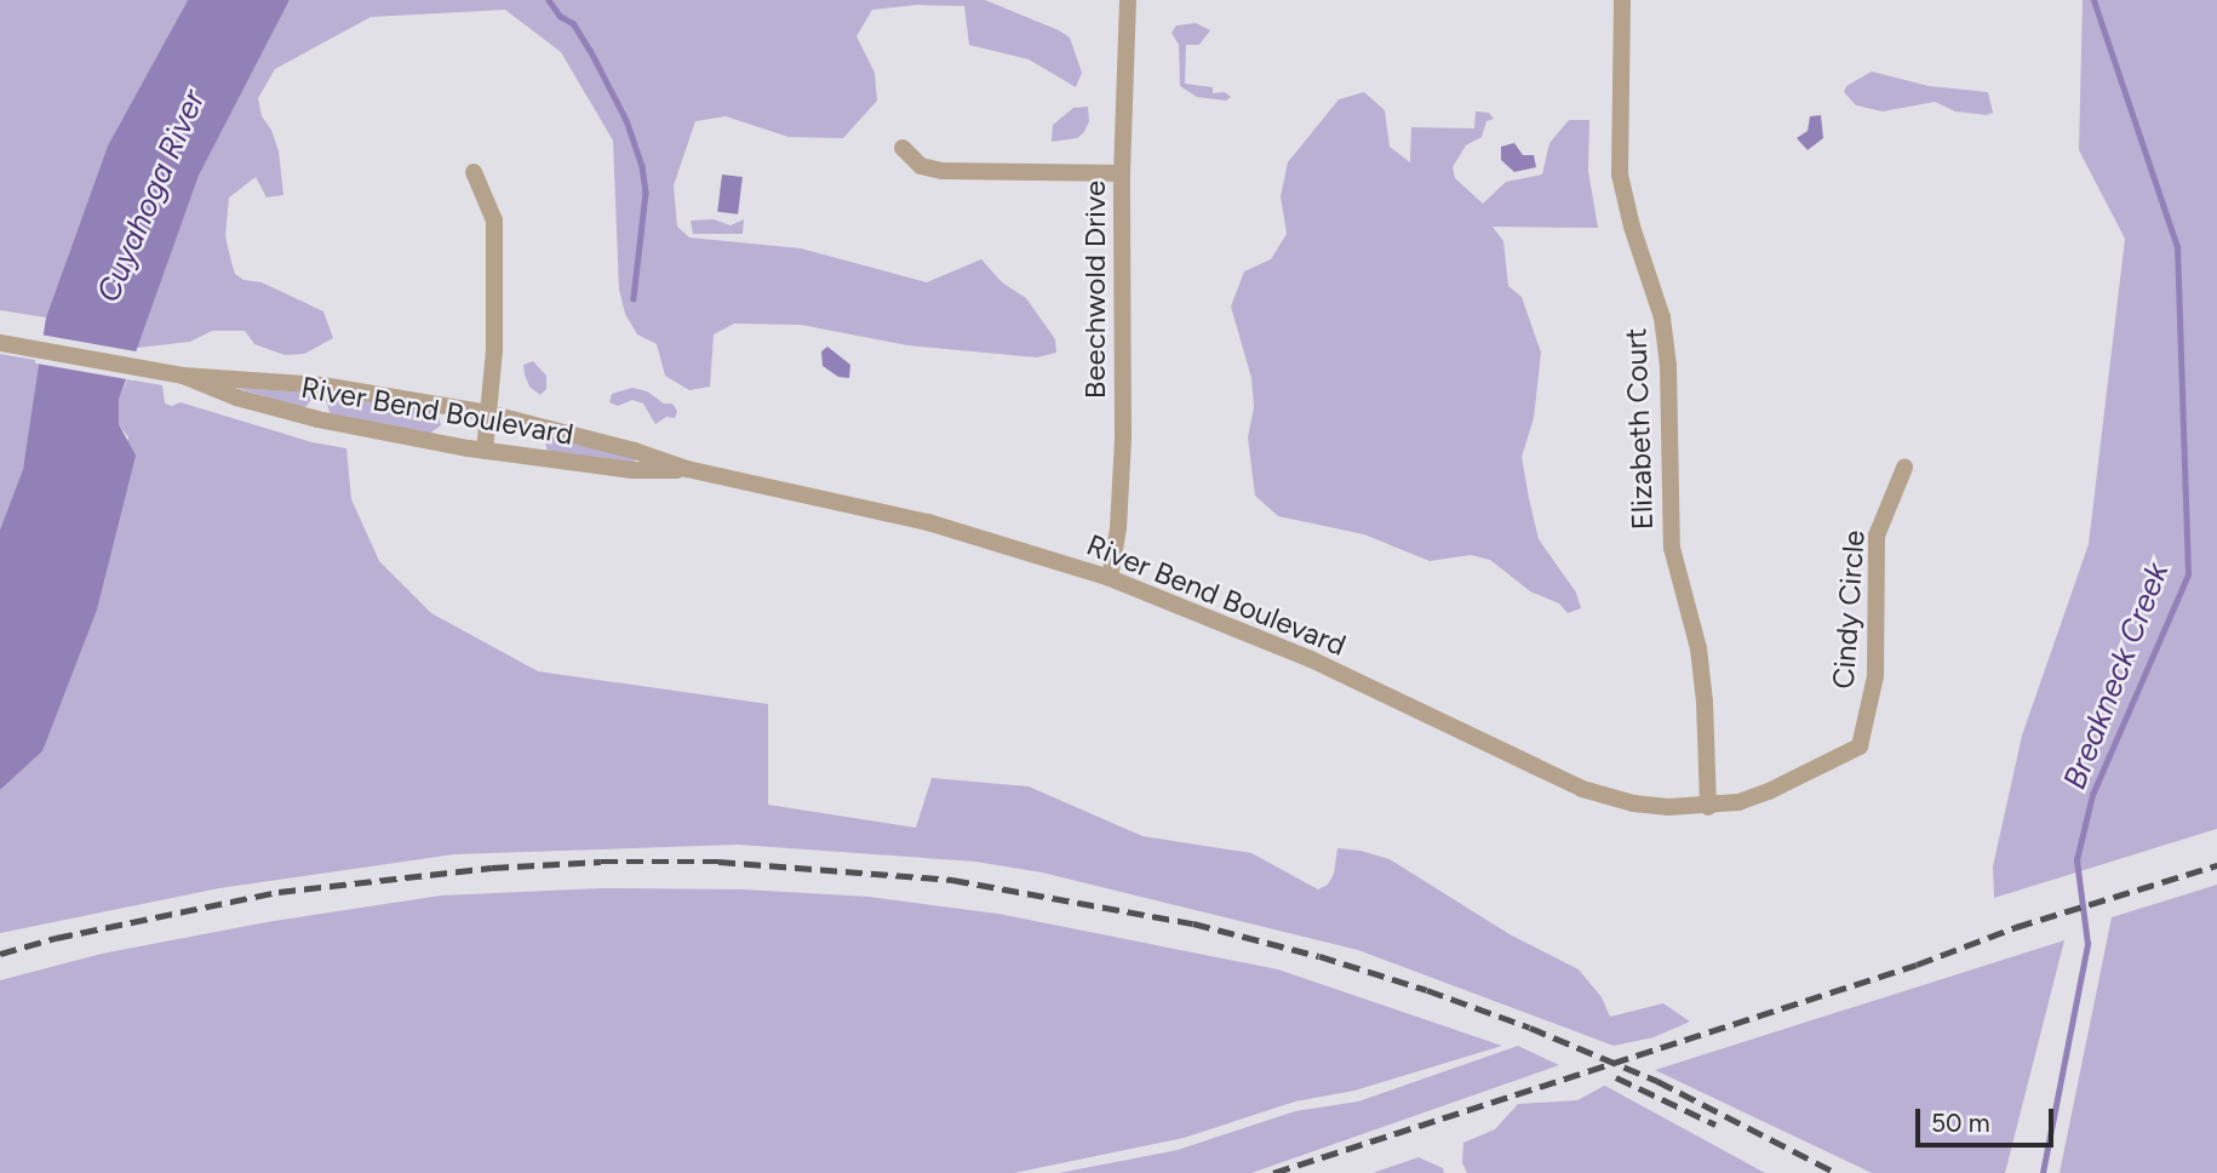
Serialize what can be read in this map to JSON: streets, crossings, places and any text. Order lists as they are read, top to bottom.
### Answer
{
  "streets": {
    "street": [
      "Beechwold Drive",
      "River Bend Boulevard",
      "Elizabeth Court",
      "Cindy Circle"
    ]
  },
  "crossings": [
    ["Beechwold Drive", "River Bend Boulevard"],
    ["River Bend Boulevard", "Elizabeth Court"],
    ["River Bend Boulevard", "Cindy Circle"],
    ["Elizabeth Court", "Cindy Circle"]
  ],
  "water": ["Cuyahoga River", "Breakneck Creek"],
  "scale_bar": "50 m"
}
